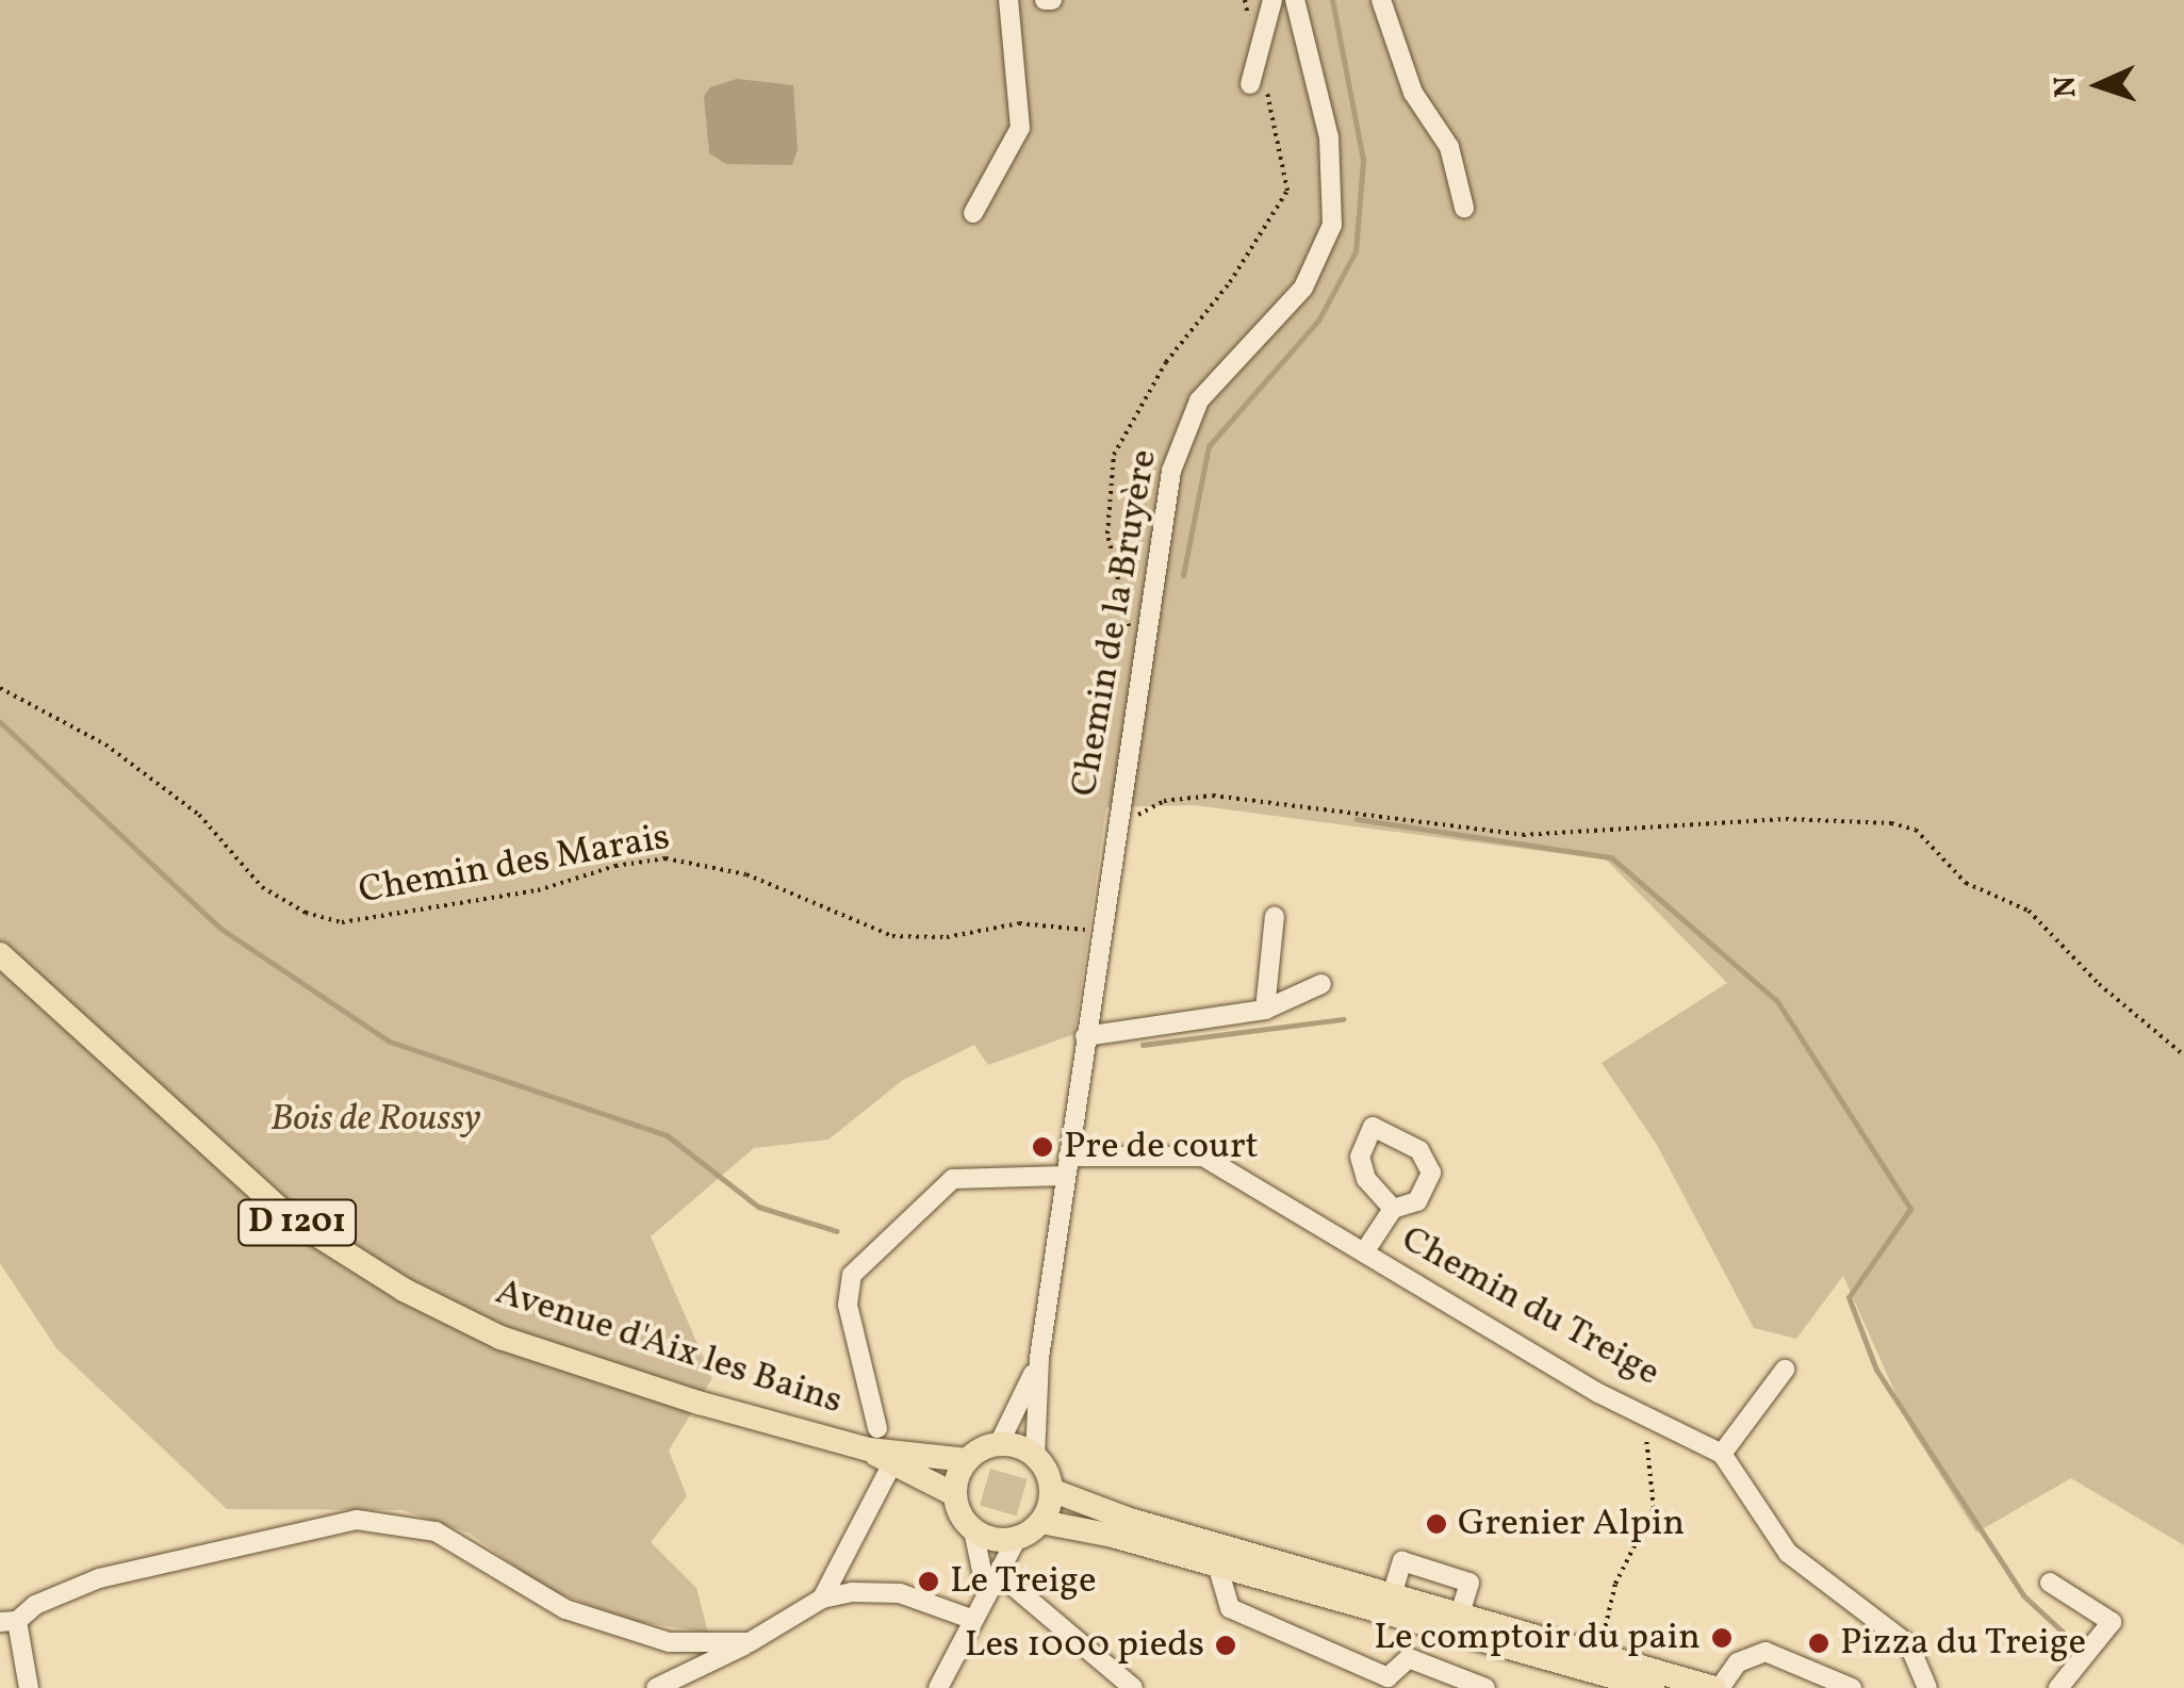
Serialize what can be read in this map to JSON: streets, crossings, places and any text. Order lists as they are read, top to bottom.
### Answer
{
  "streets": {
    "main road": ["D 1201", "Avenue d'Aix les Bains"],
    "street": ["Chemin de la Bruyère", "Chemin du Treige"],
    "path": ["Chemin des Marais"]
  },
  "crossings": [
    ["Chemin de la Bruyère", "Chemin des Marais"],
    ["Chemin de la Bruyère", "Chemin du Treige"],
    ["D 1201", "Avenue d'Aix les Bains"]
  ],
  "parks": ["Bois de Roussy"],
  "places": [
    "Pre de court",
    "Grenier Alpin",
    "Le Treige",
    "Le comptoir du pain",
    "Pizza du Treige",
    "Les 1000 pieds"
  ],
  "north": "left"
}
